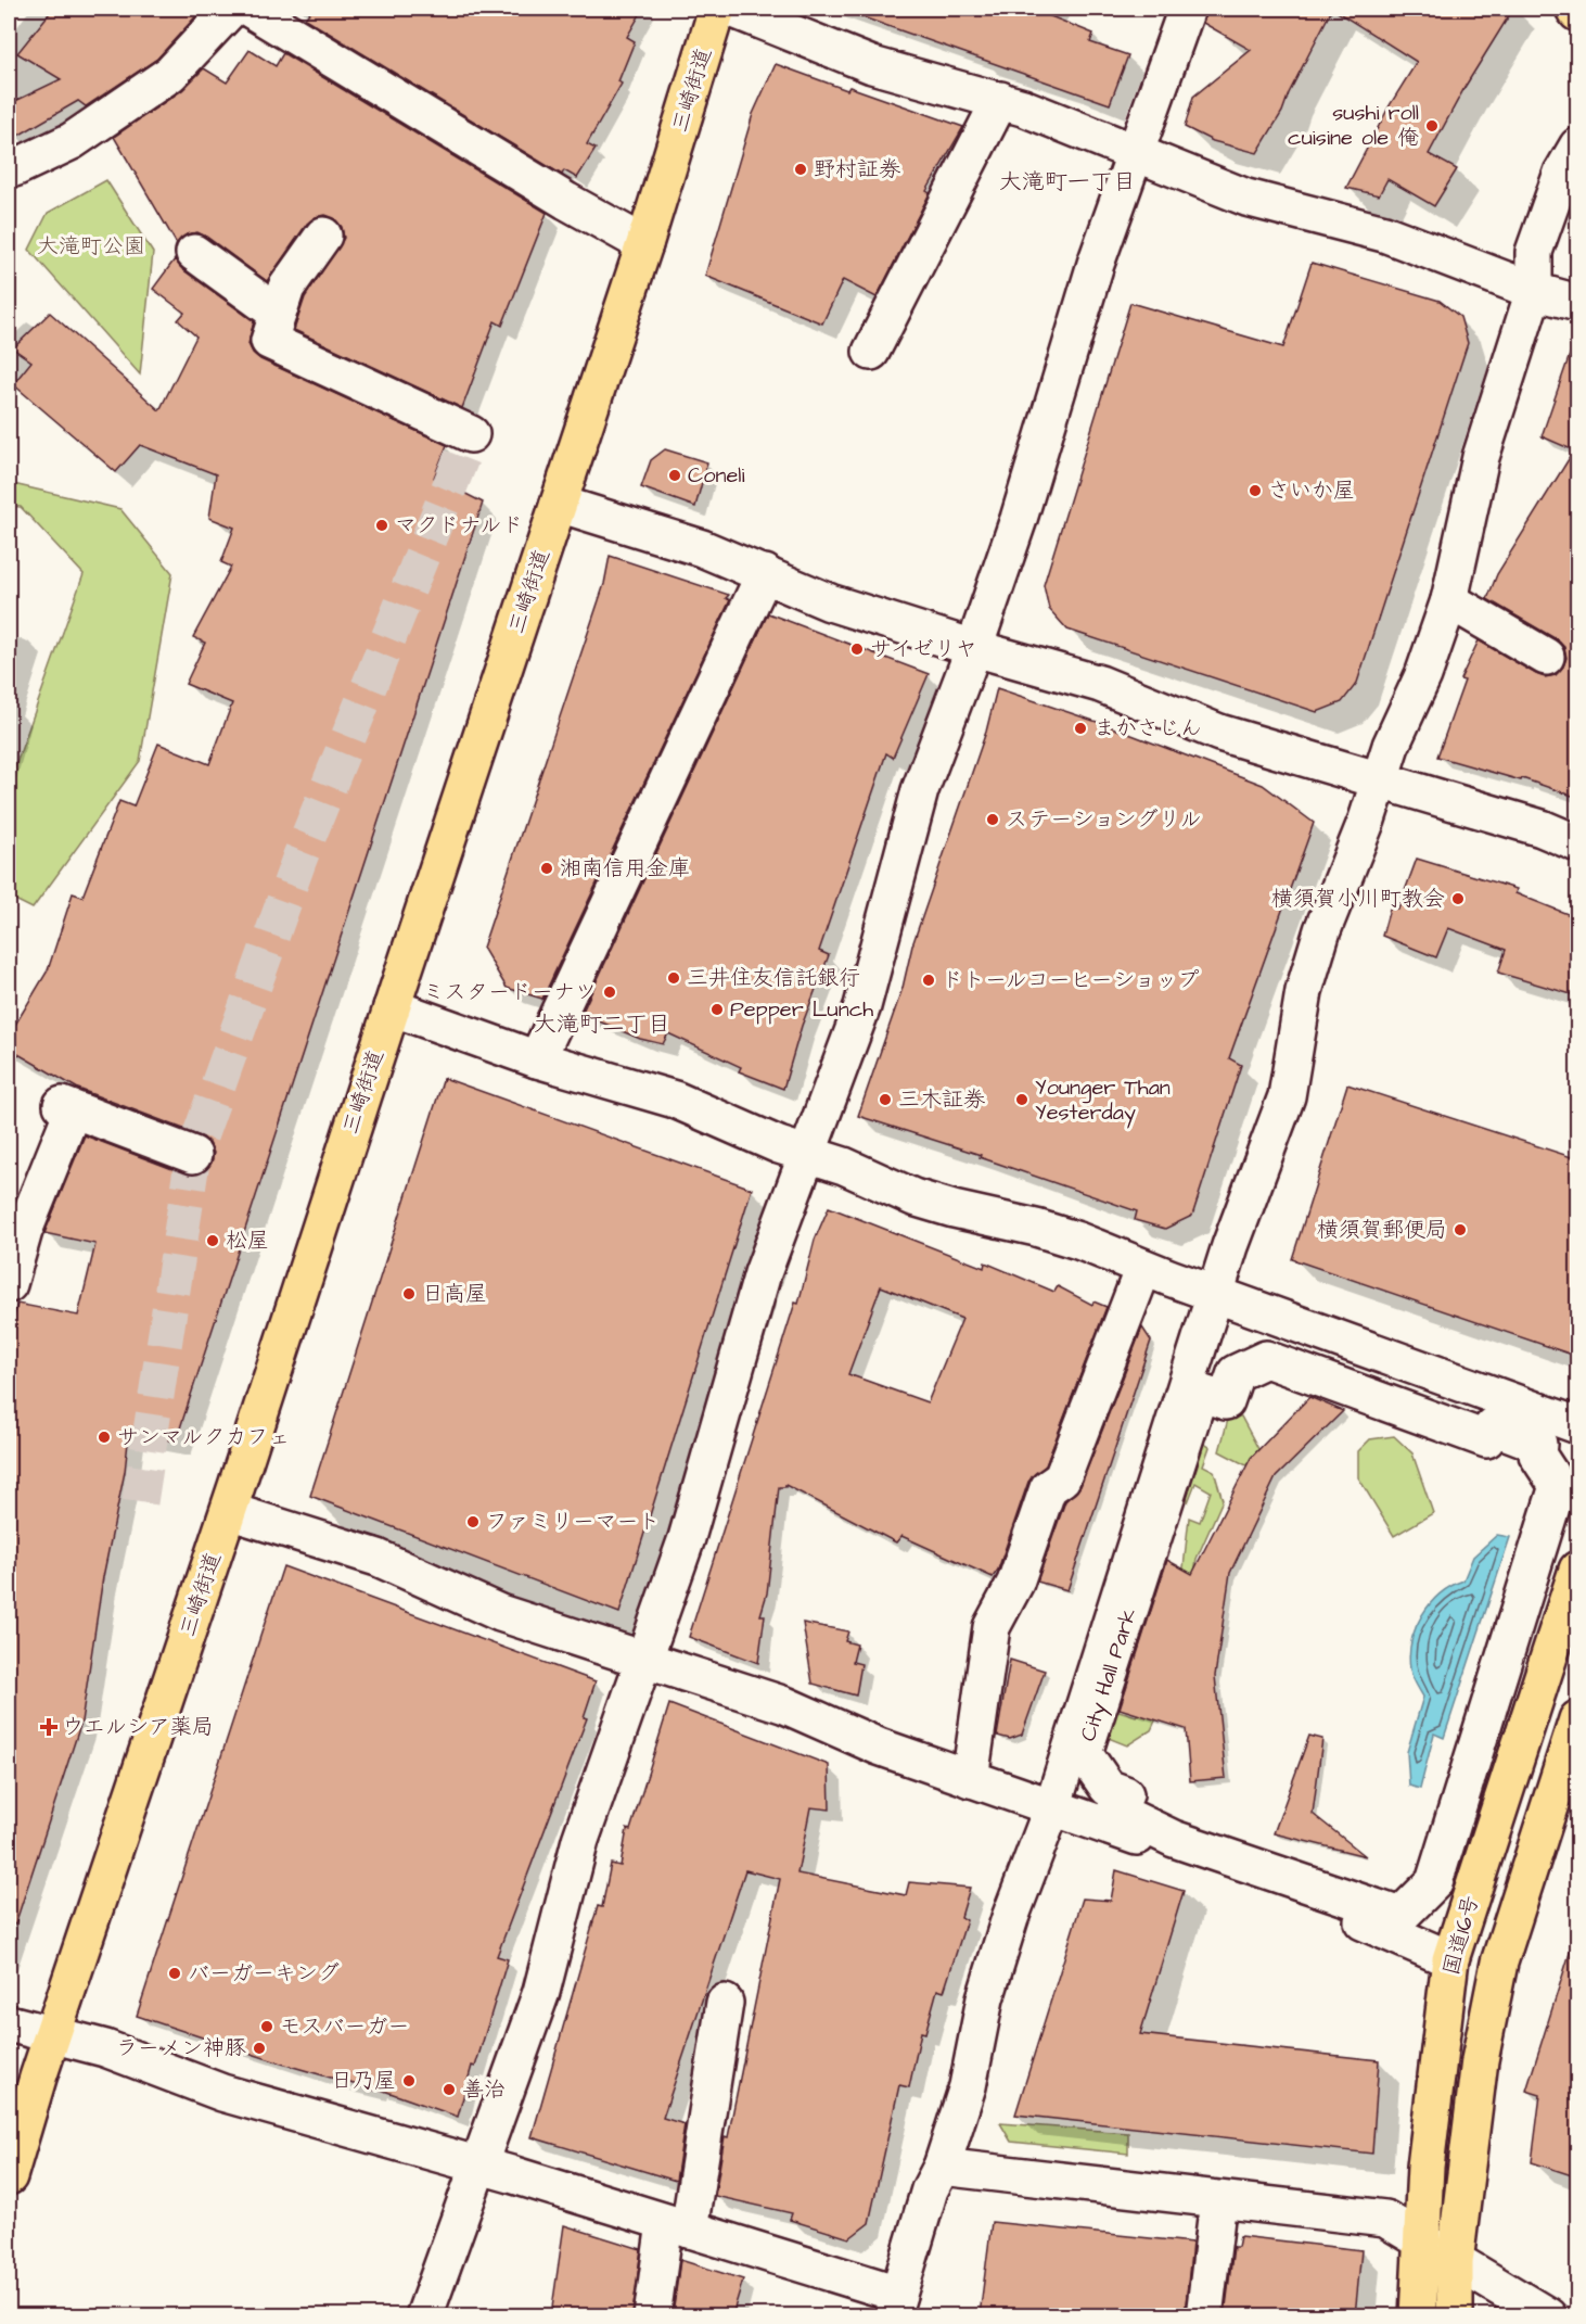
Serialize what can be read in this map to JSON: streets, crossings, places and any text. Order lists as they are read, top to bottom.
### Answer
{
  "streets": {
    "main road": ["三崎街道", "国道16号"],
    "street": ["City Hall Park"]
  },
  "districts": ["大滝町一丁目", "大滝町二丁目"],
  "parks": ["大滝町公園"],
  "places": {
    "other": [
      "sushi roll cuisine ole 俺",
      "野村証券",
      "Coneli",
      "さいか屋",
      "マクドナルド",
      "サイゼリヤ",
      "まかさじん",
      "ステーショングリル",
      "湘南信用金庫",
      "横須賀小川町教会",
      "三井住友信託銀行",
      "ドトールコーヒーショップ",
      "ミスタードーナツ",
      "Pepper Lunch",
      "三木証券",
      "Younger Than Yesterday",
      "横須賀郵便局",
      "松屋",
      "日高屋",
      "サンマルクカフェ",
      "ファミリーマート",
      "バーガーキング",
      "モスバーガー",
      "ラーメン神豚",
      "日乃屋",
      "善治"
    ],
    "health": ["ウエルシア薬局"]
  }
}
